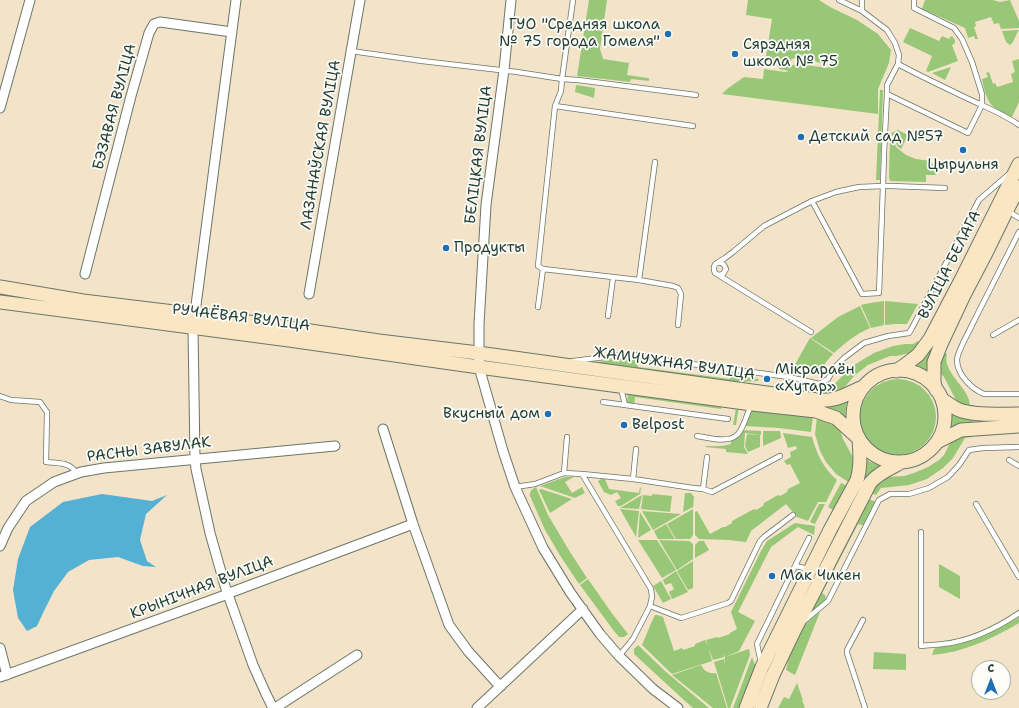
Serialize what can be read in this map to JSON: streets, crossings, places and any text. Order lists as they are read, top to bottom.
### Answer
{
  "streets": {
    "main road": ["ВУЛІЦА БЕЛАГА", "РУЧАЁВАЯ ВУЛІЦА", "ЖАМЧУЖНАЯ ВУЛІЦА"],
    "street": [
      "БЭЗАВАЯ ВУЛІЦА",
      "ЛАЗАНАЎСКАЯ ВУЛІЦА",
      "БЕЛІЦКАЯ ВУЛІЦА",
      "РАСНЫ ЗАВУЛАК",
      "КРЫНІЧНАЯ ВУЛІЦА"
    ]
  },
  "crossings": [
    ["БЕЛІЦКАЯ ВУЛІЦА", "РУЧАЁВАЯ ВУЛІЦА"],
    ["БЕЛІЦКАЯ ВУЛІЦА", "ЖАМЧУЖНАЯ ВУЛІЦА"],
    ["ВУЛІЦА БЕЛАГА", "ЖАМЧУЖНАЯ ВУЛІЦА"],
    ["РУЧАЁВАЯ ВУЛІЦА", "ЖАМЧУЖНАЯ ВУЛІЦА"]
  ],
  "places": [
    "ГУО \"Средняя школа № 75 города Гомеля\"",
    "Сярэдняя школа № 75",
    "Детский сад №57",
    "Цырульня",
    "Продукты",
    "Мікрараён «Хутар»",
    "Вкусный дом",
    "Belpost",
    "Мак Чикен"
  ],
  "north": "top"
}
